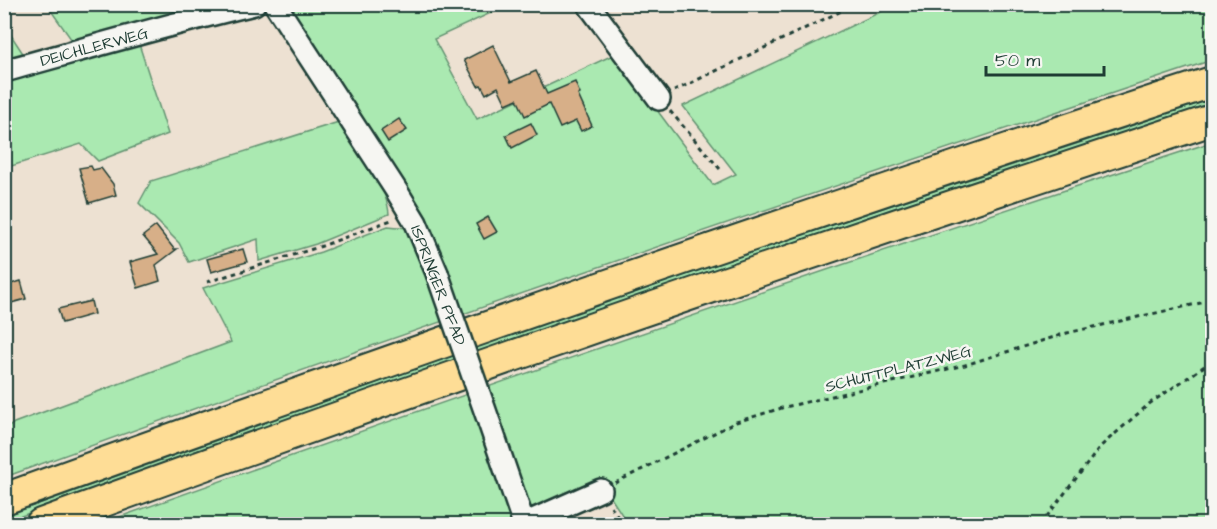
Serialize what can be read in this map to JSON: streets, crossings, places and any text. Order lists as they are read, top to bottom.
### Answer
{
  "streets": {
    "lane": ["DEICHLERWEG", "ISPRINGER PFAD"],
    "path": ["SCHUTTPLATZWEG"]
  },
  "scale_bar": "50 m"
}
